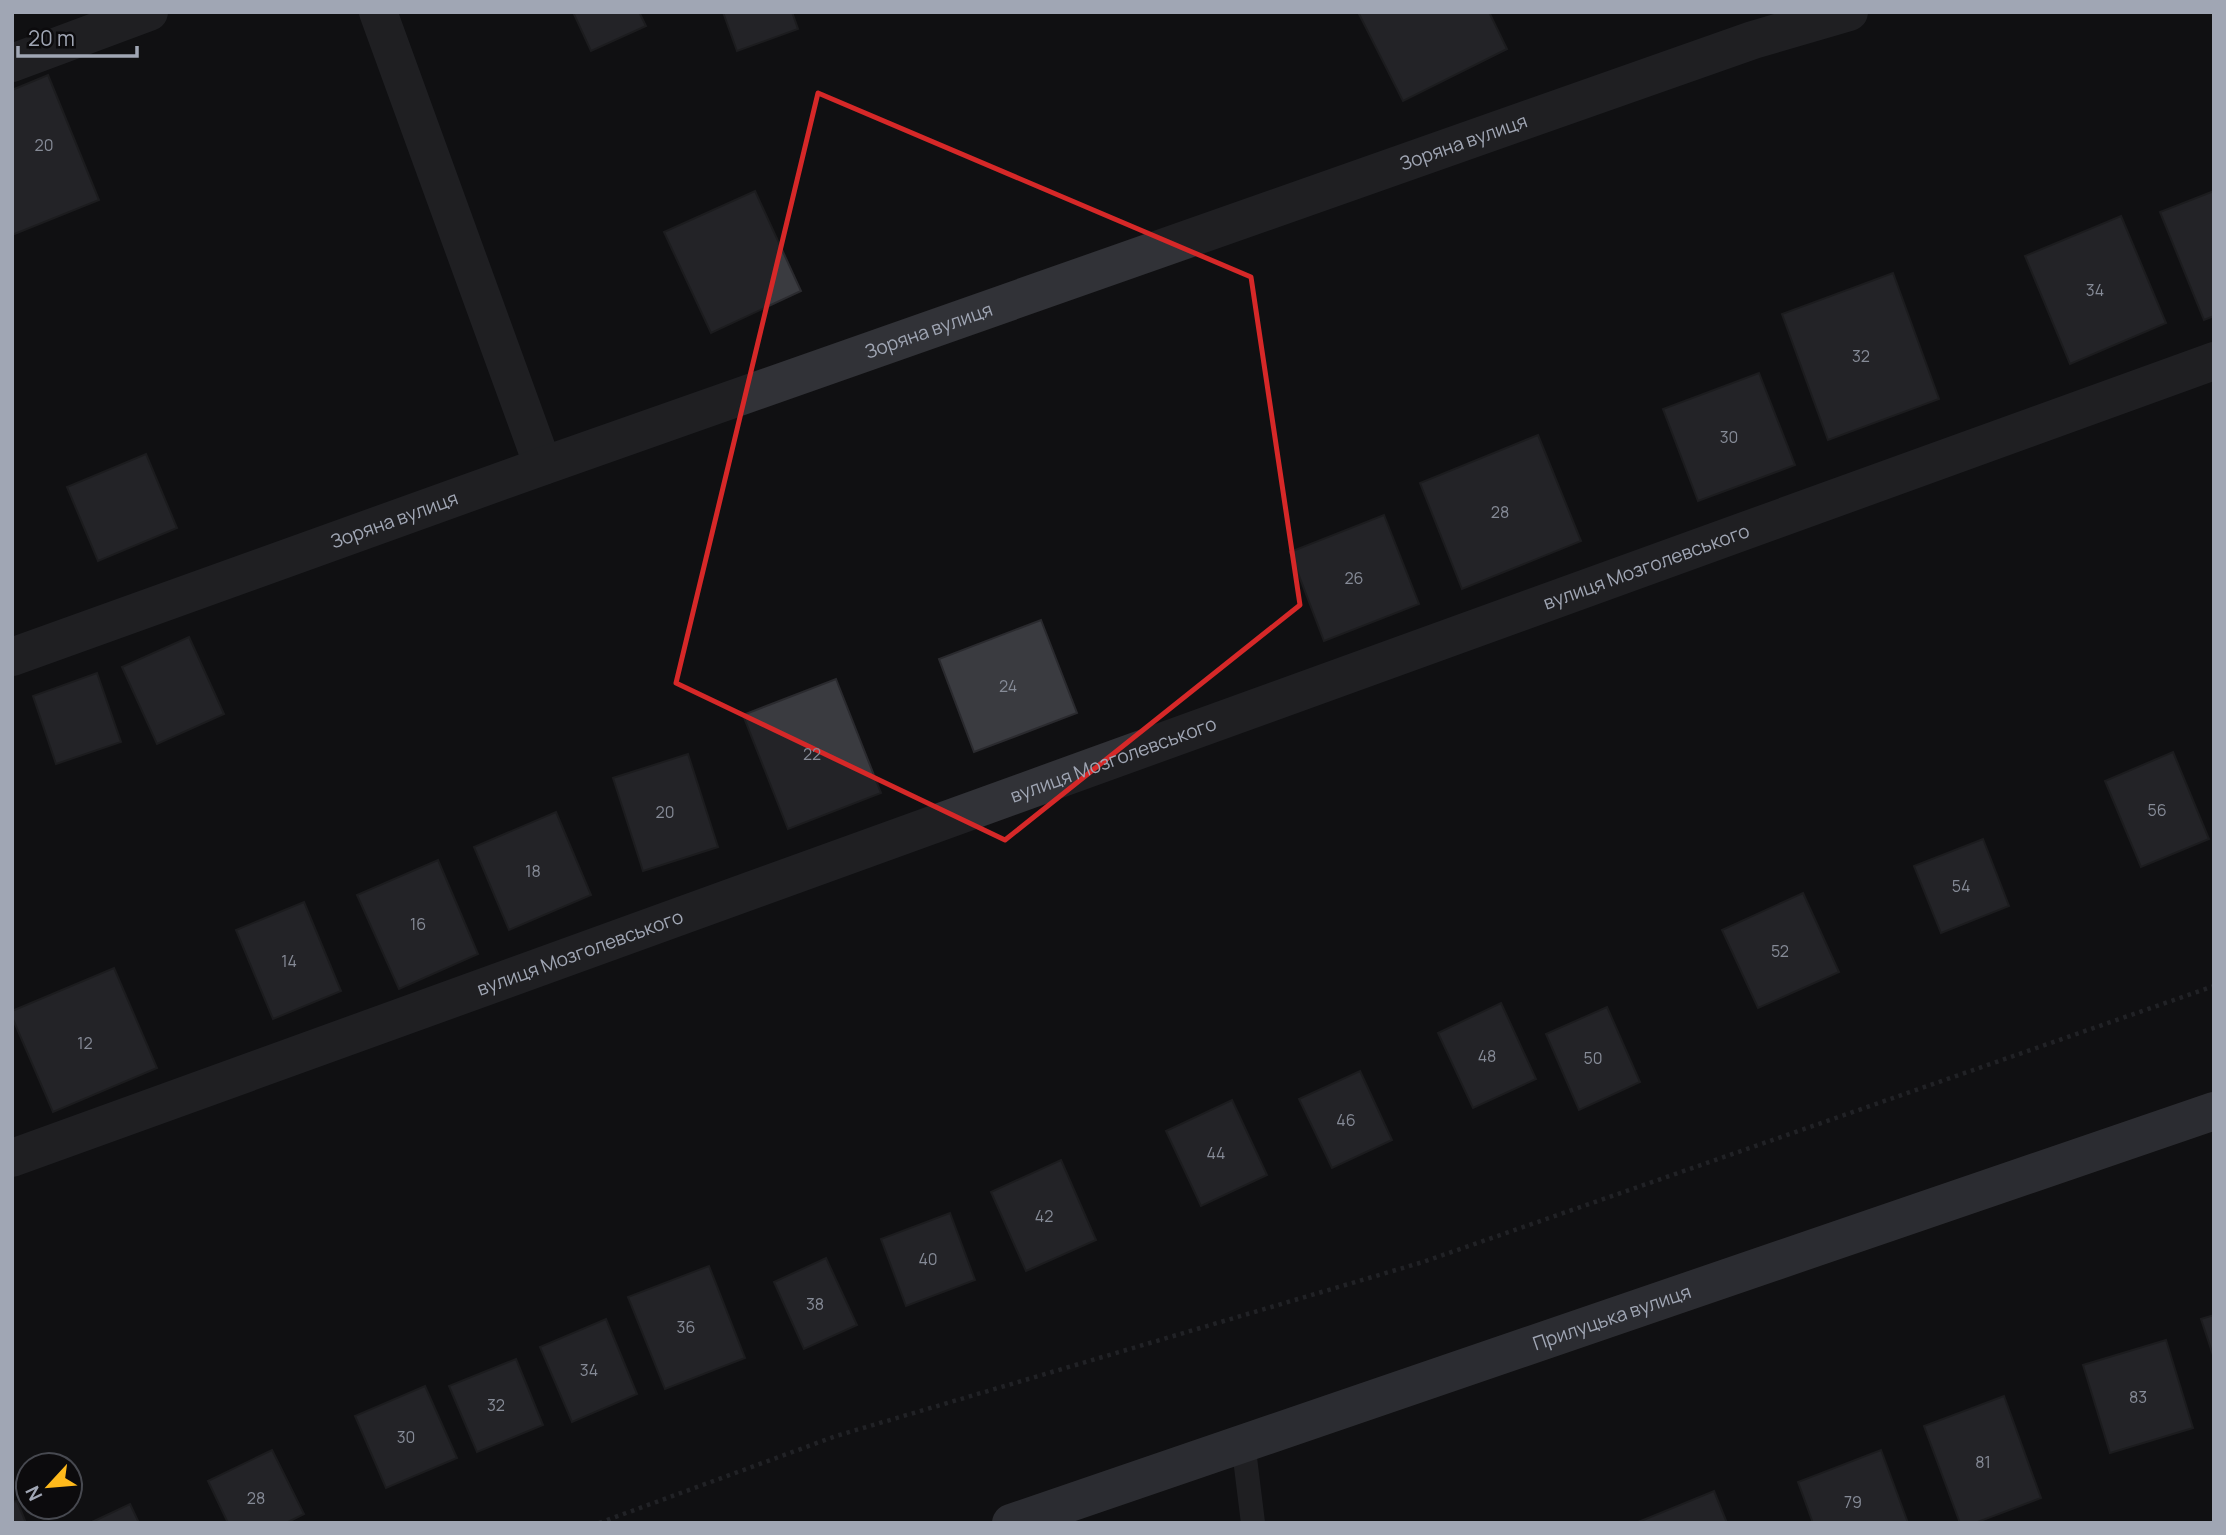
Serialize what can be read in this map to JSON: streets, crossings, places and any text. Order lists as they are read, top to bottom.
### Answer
{
  "streets": {
    "main road": ["Прилуцька вулиця"],
    "street": ["Зоряна вулиця", "вулиця Мозголевського"]
  },
  "house_numbers": [
    "20",
    "34",
    "32",
    "30",
    "28",
    "26",
    "24",
    "22",
    "56",
    "20",
    "18",
    "54",
    "16",
    "52",
    "14",
    "12",
    "48",
    "50",
    "46",
    "44",
    "42",
    "40",
    "38",
    "36",
    "34",
    "83",
    "32",
    "30",
    "81",
    "28",
    "79"
  ],
  "scale_bar": "20 m",
  "north": "bottom left"
}
